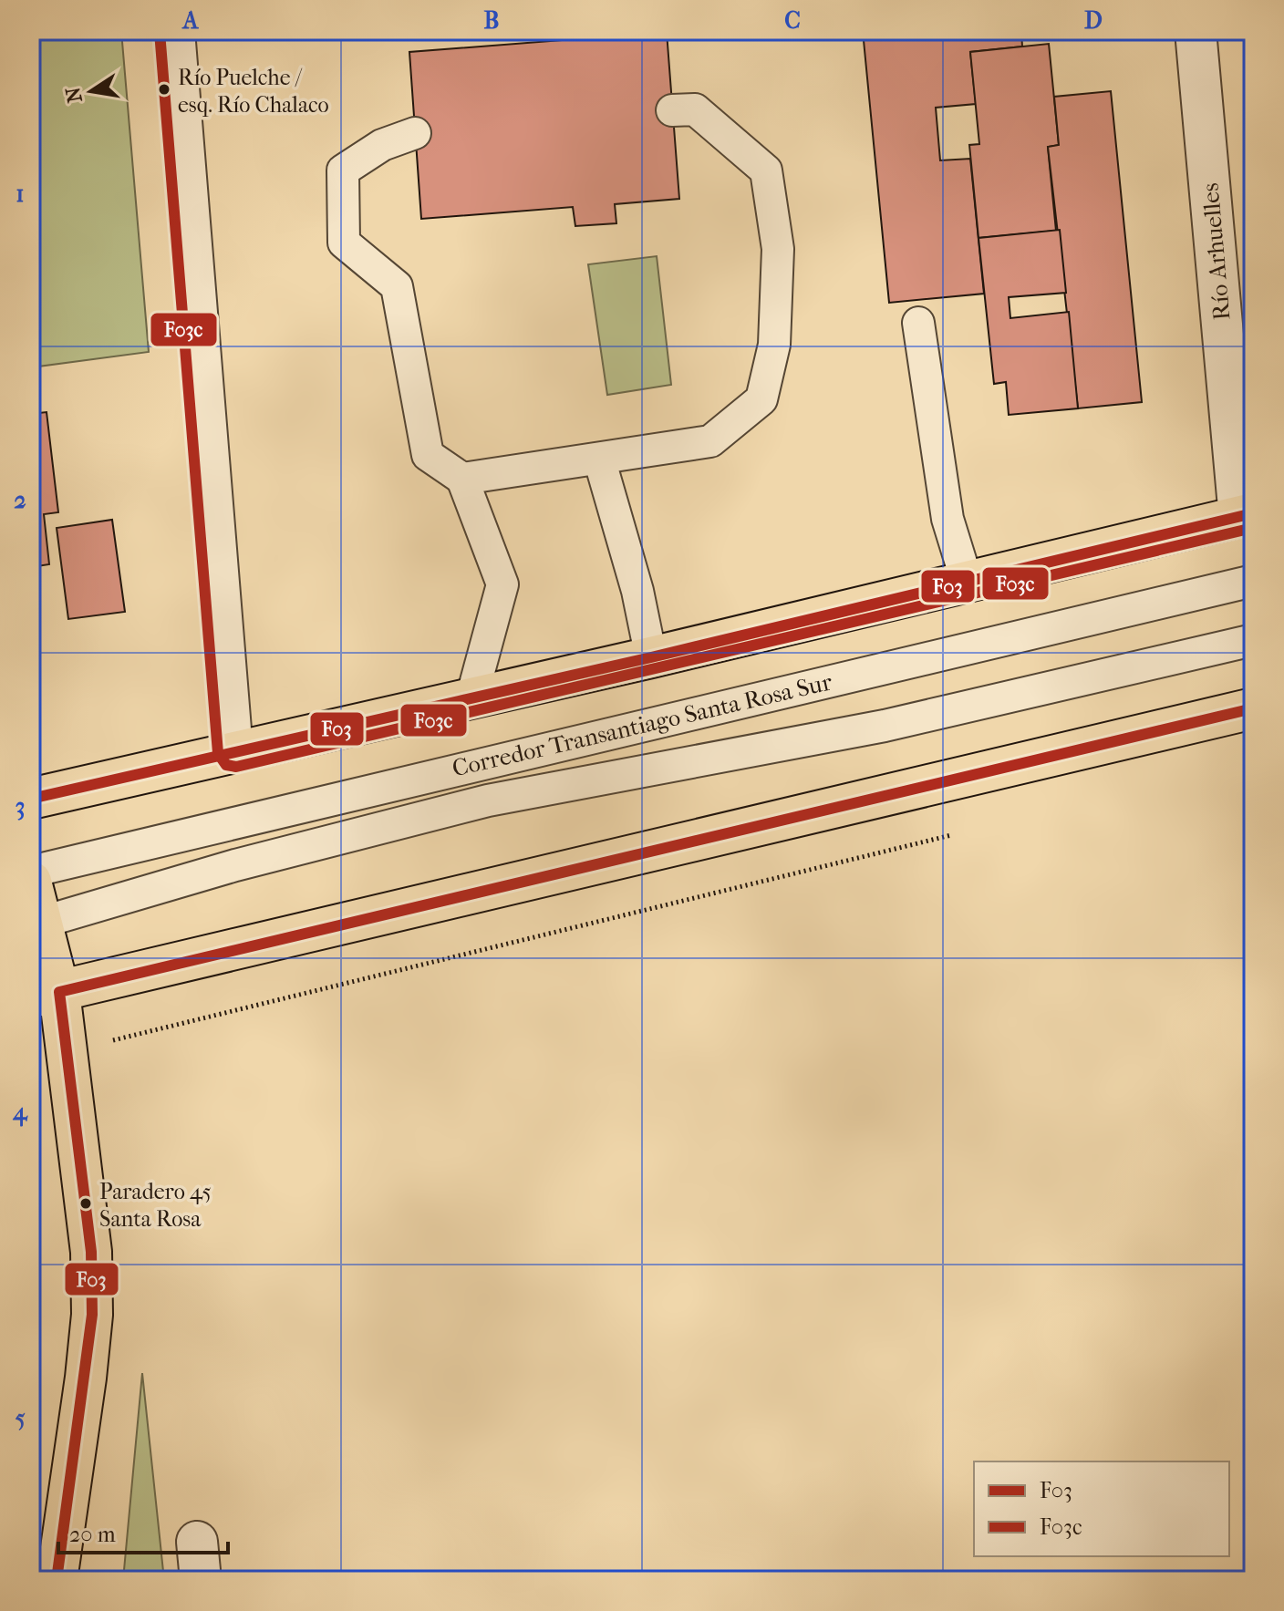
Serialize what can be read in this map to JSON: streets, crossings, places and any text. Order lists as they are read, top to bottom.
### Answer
{
  "streets": {
    "street": ["Río Arhuelles"],
    "lane": ["Corredor Transantiago Santa Rosa Sur"]
  },
  "places": ["Río Puelche / esq. Río Chalaco", "Paradero 45 Santa Rosa"],
  "lines": ["transit line F03c", "transit line F03"],
  "legend": ["F03", "F03c"],
  "scale_bar": "20 m",
  "north": "left",
  "grid": {
    "columns": [
      "A",
      "B",
      "C",
      "D"
    ],
    "rows": [
      "1",
      "2",
      "3",
      "4",
      "5"
    ]
  }
}
